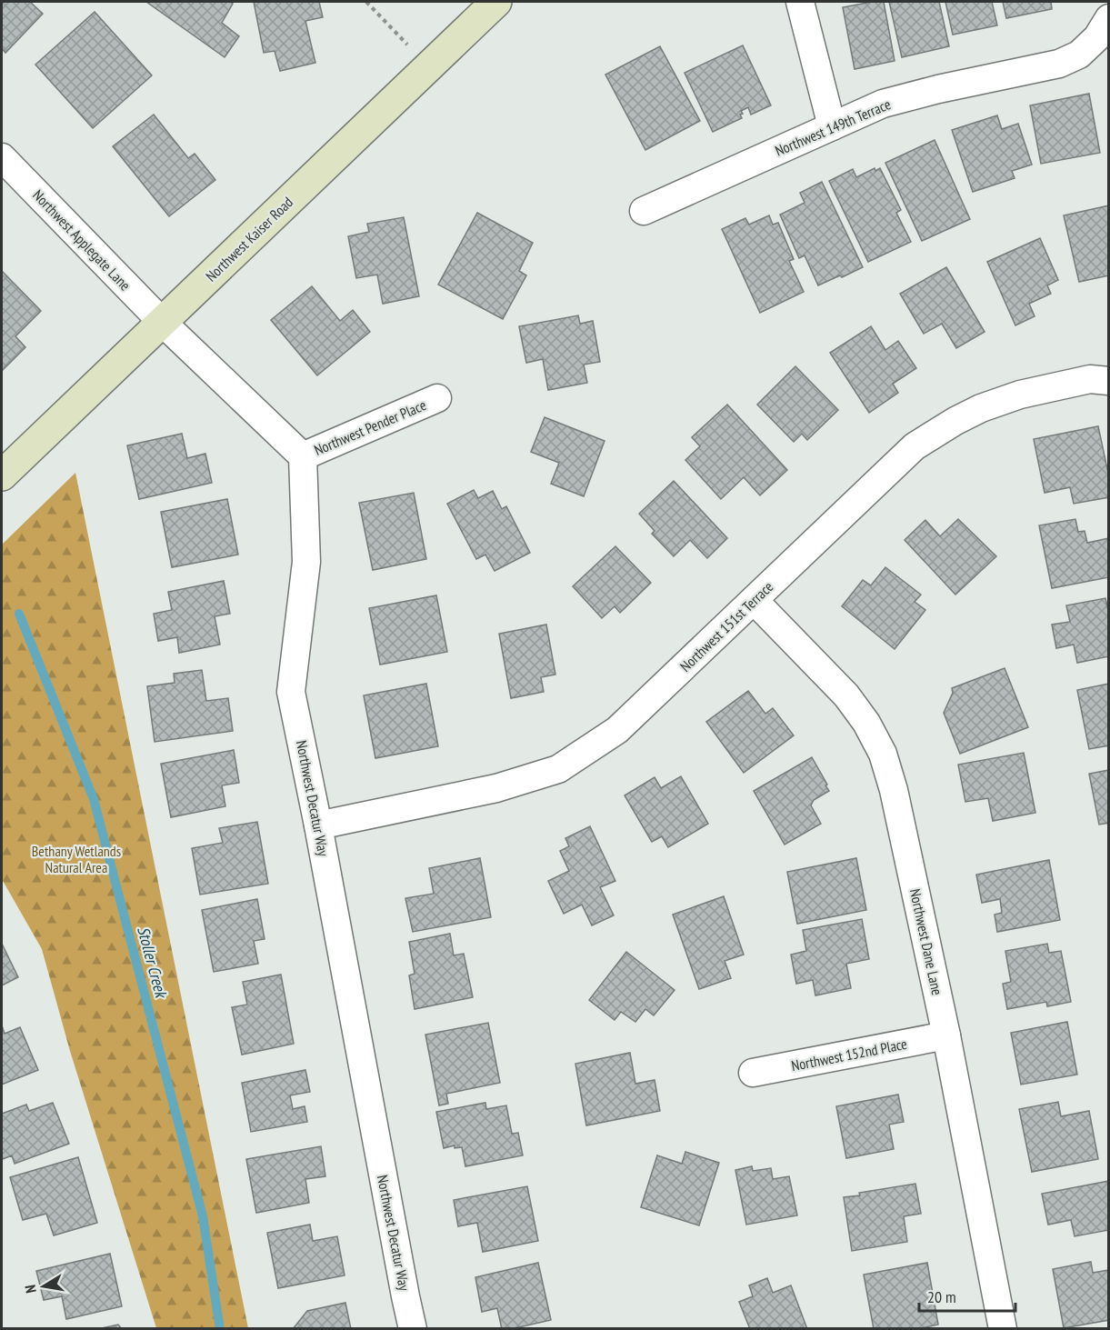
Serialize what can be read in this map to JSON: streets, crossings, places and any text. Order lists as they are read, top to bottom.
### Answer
{
  "streets": {
    "main road": ["Northwest Kaiser Road"],
    "street": [
      "Northwest 149th Terrace",
      "Northwest Applegate Lane",
      "Northwest Pender Place",
      "Northwest 151st Terrace",
      "Northwest Decatur Way",
      "Northwest Dane Lane",
      "Northwest 152nd Place"
    ]
  },
  "crossings": [
    ["Northwest Kaiser Road", "Northwest Applegate Lane"],
    ["Northwest Pender Place", "Northwest Decatur Way"],
    ["Northwest 151st Terrace", "Northwest Decatur Way"],
    ["Northwest 151st Terrace", "Northwest Dane Lane"],
    ["Northwest Dane Lane", "Northwest 152nd Place"]
  ],
  "water": ["Stoller Creek"],
  "parks": ["Bethany Wetlands Natural Area"],
  "scale_bar": "20 m",
  "north": "left"
}
